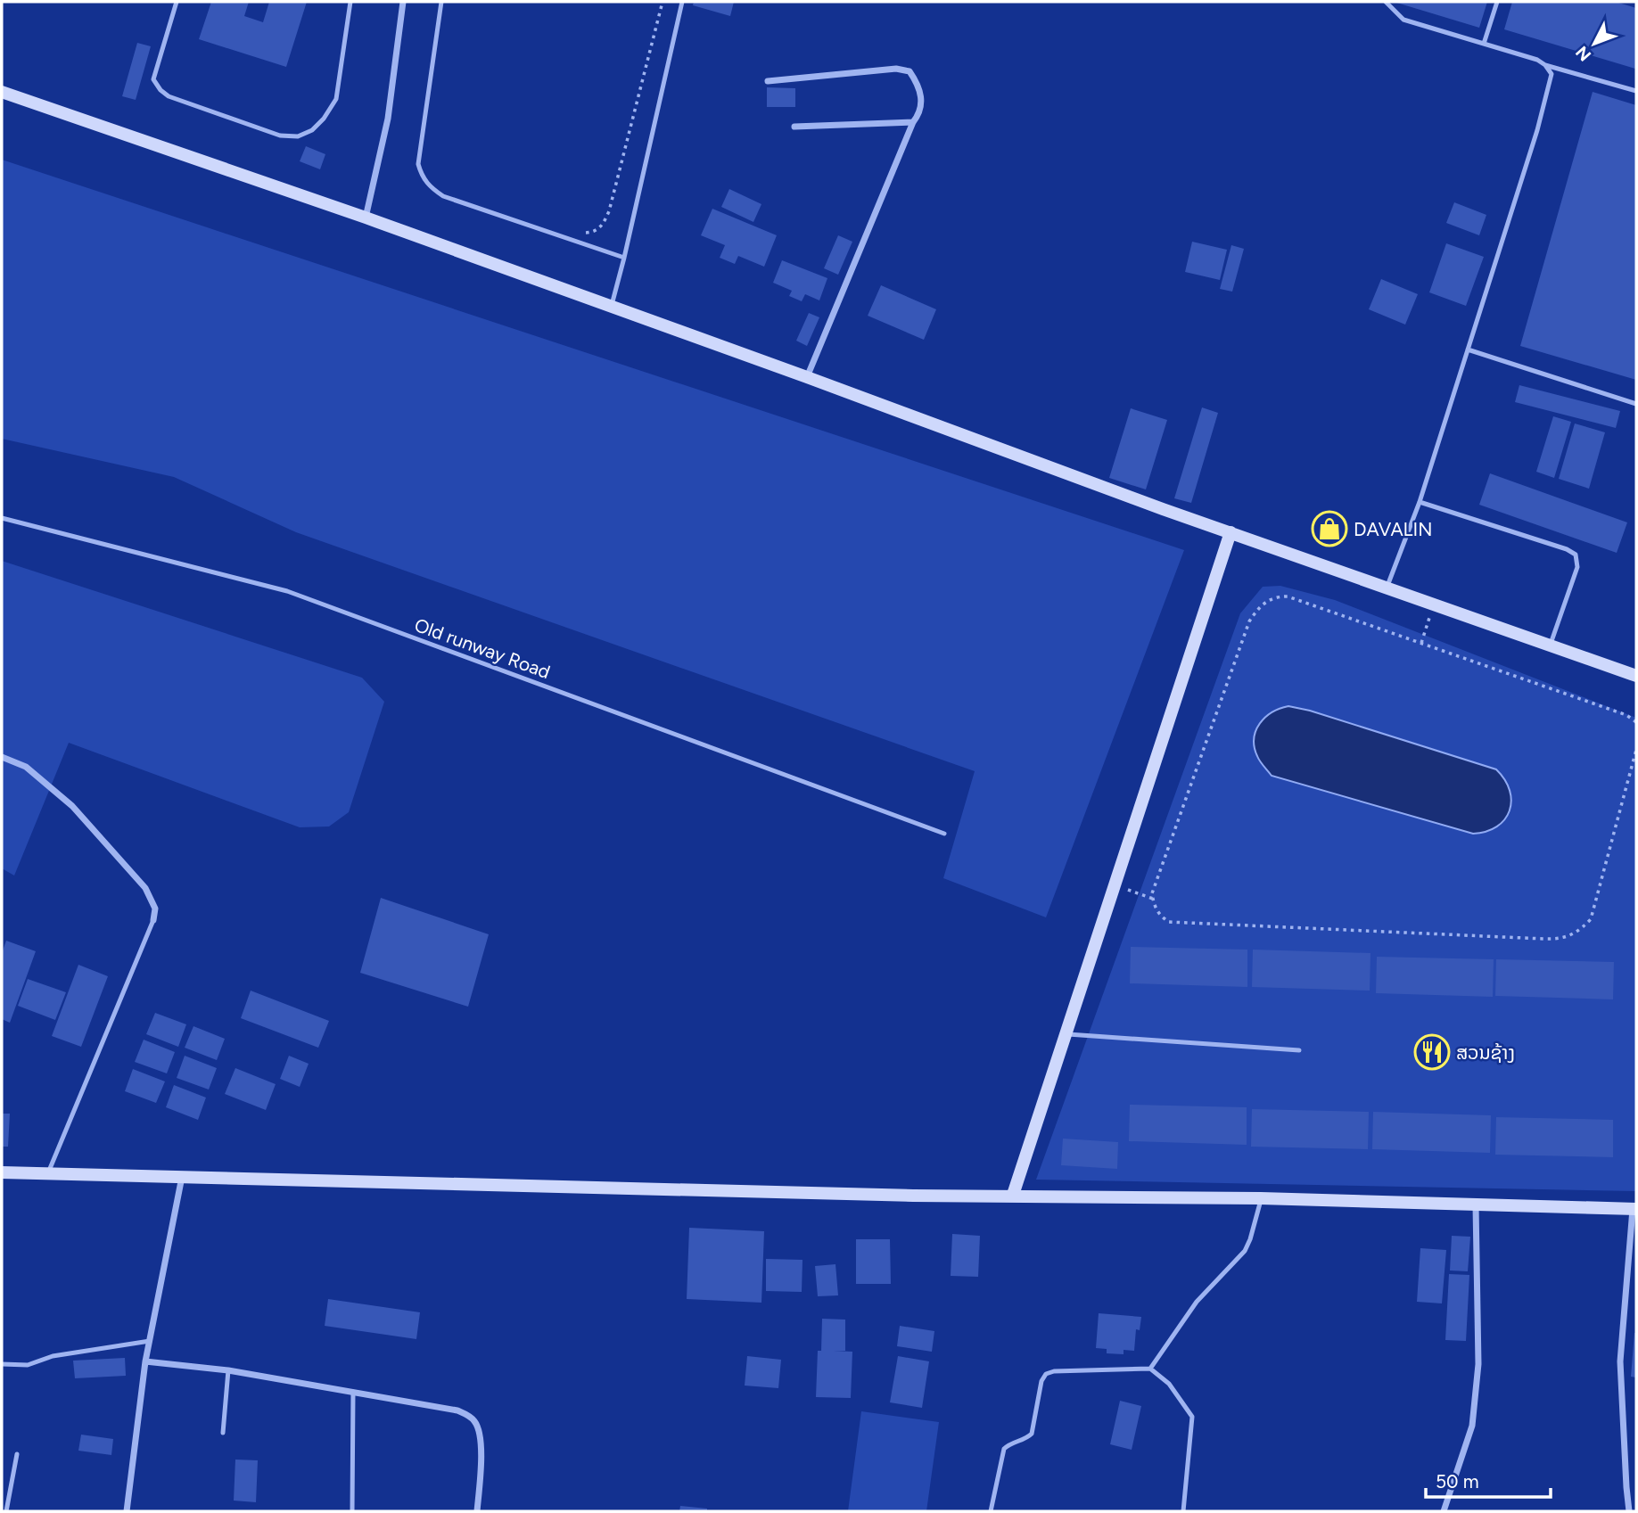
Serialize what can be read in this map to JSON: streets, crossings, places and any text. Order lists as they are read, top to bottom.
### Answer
{
  "streets": {
    "lane": ["Old runway Road"]
  },
  "places": {
    "shop": ["DAVALIN"],
    "restaurant": ["ສວນຊ້າງ"]
  },
  "scale_bar": "50 m",
  "north": "bottom left"
}
